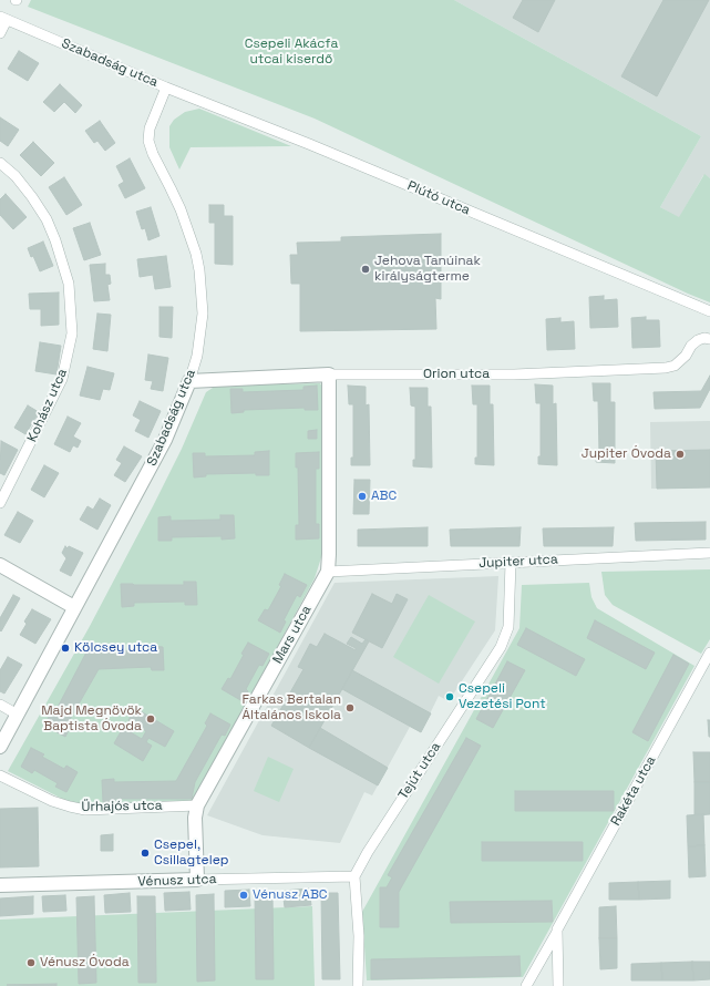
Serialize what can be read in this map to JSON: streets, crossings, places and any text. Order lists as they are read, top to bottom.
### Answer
{
  "streets": {
    "street": [
      "Szabadság utca",
      "Plútó utca",
      "Orion utca",
      "Kohász utca",
      "Jupiter utca",
      "Mars utca",
      "Tejút utca",
      "Rakéta utca",
      "Űrhajós utca",
      "Vénusz utca"
    ]
  },
  "crossings": [
    ["Szabadság utca", "Plútó utca"],
    ["Szabadság utca", "Orion utca"],
    ["Orion utca", "Mars utca"],
    ["Jupiter utca", "Mars utca"],
    ["Jupiter utca", "Tejút utca"],
    ["Mars utca", "Űrhajós utca"],
    ["Mars utca", "Vénusz utca"],
    ["Tejút utca", "Vénusz utca"]
  ],
  "parks": ["Csepeli Akácfa utcai kiserdő"],
  "places": [
    "Jehova Tanúinak királyságterme",
    "Jupiter Óvoda",
    "ABC",
    "Kölcsey utca",
    "Csepeli Vezetési Pont",
    "Farkas Bertalan Általános Iskola",
    "Majd Megnövök Baptista Óvoda",
    "Csepel, Csillagtelep",
    "Vénusz ABC",
    "Vénusz Óvoda"
  ]
}
